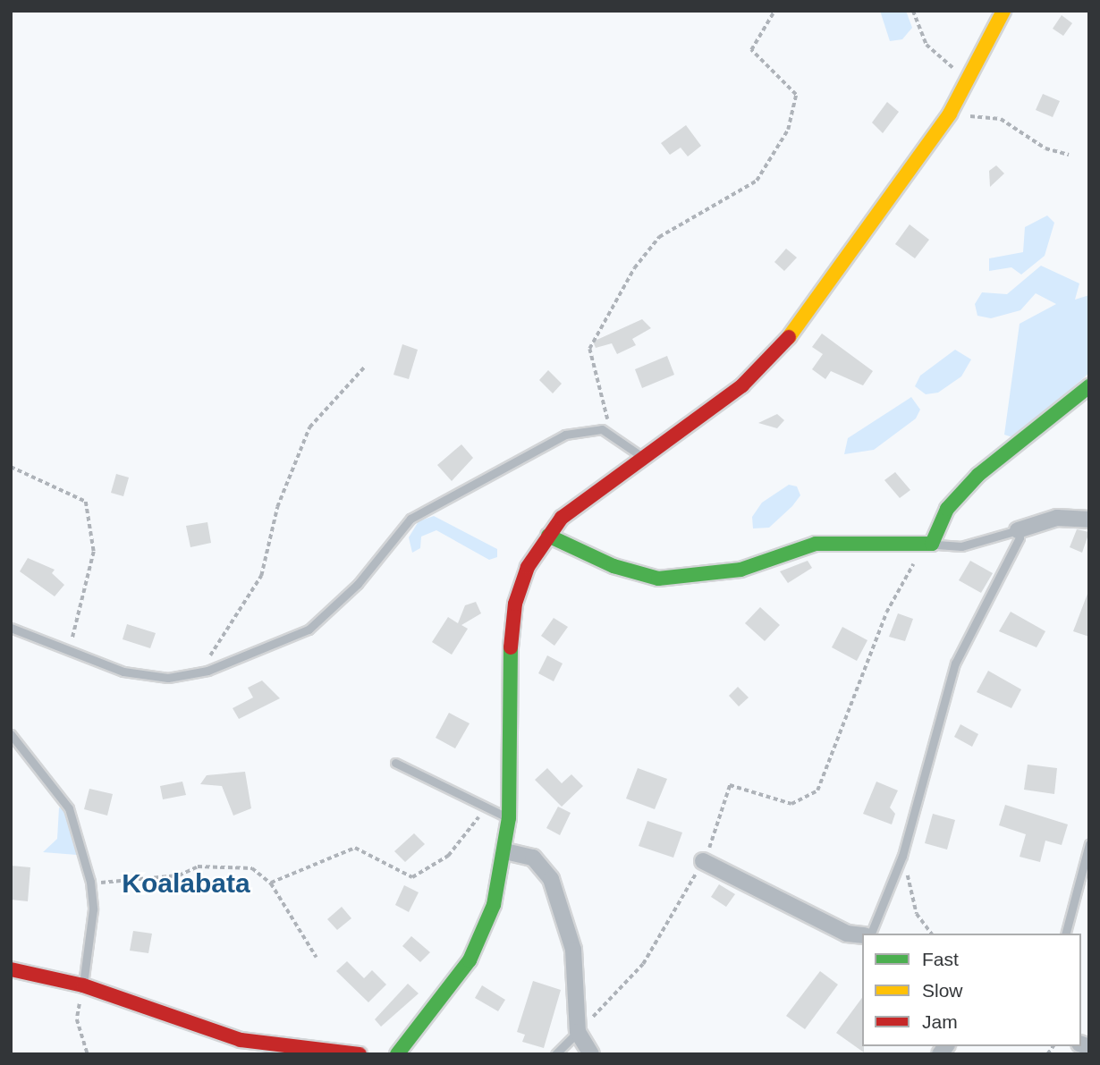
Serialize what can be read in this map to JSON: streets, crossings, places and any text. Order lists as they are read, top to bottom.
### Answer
{
  "districts": ["Koalabata"],
  "legend": ["Fast", "Slow", "Jam"]
}
